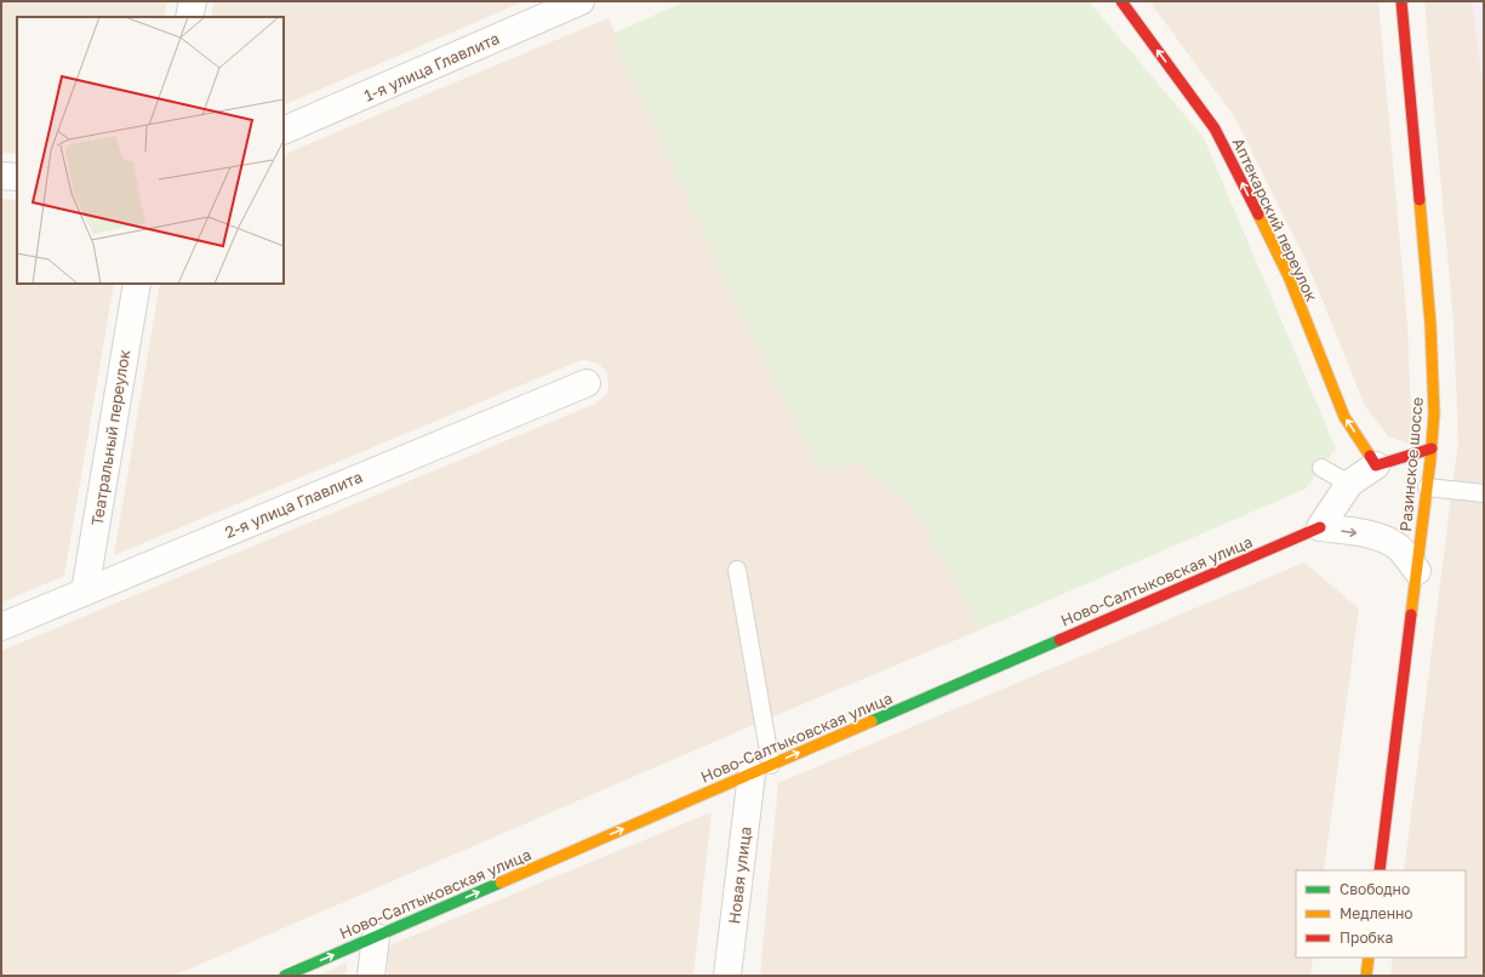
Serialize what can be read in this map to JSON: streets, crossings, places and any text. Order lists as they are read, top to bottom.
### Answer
{
  "streets": {
    "street": [
      "1-я улица Главлита",
      "Аптекарский переулок",
      "Театральный переулок",
      "Разинское шоссе",
      "2-я улица Главлита",
      "Ново-Салтыковская улица",
      "Новая улица"
    ]
  },
  "crossings": [
    ["Театральный переулок", "2-я улица Главлита"],
    ["Ново-Салтыковская улица", "Новая улица"]
  ],
  "one_way": ["Аптекарский переулок", "Ново-Салтыковская улица"],
  "legend": ["Свободно", "Медленно", "Пробка"]
}
